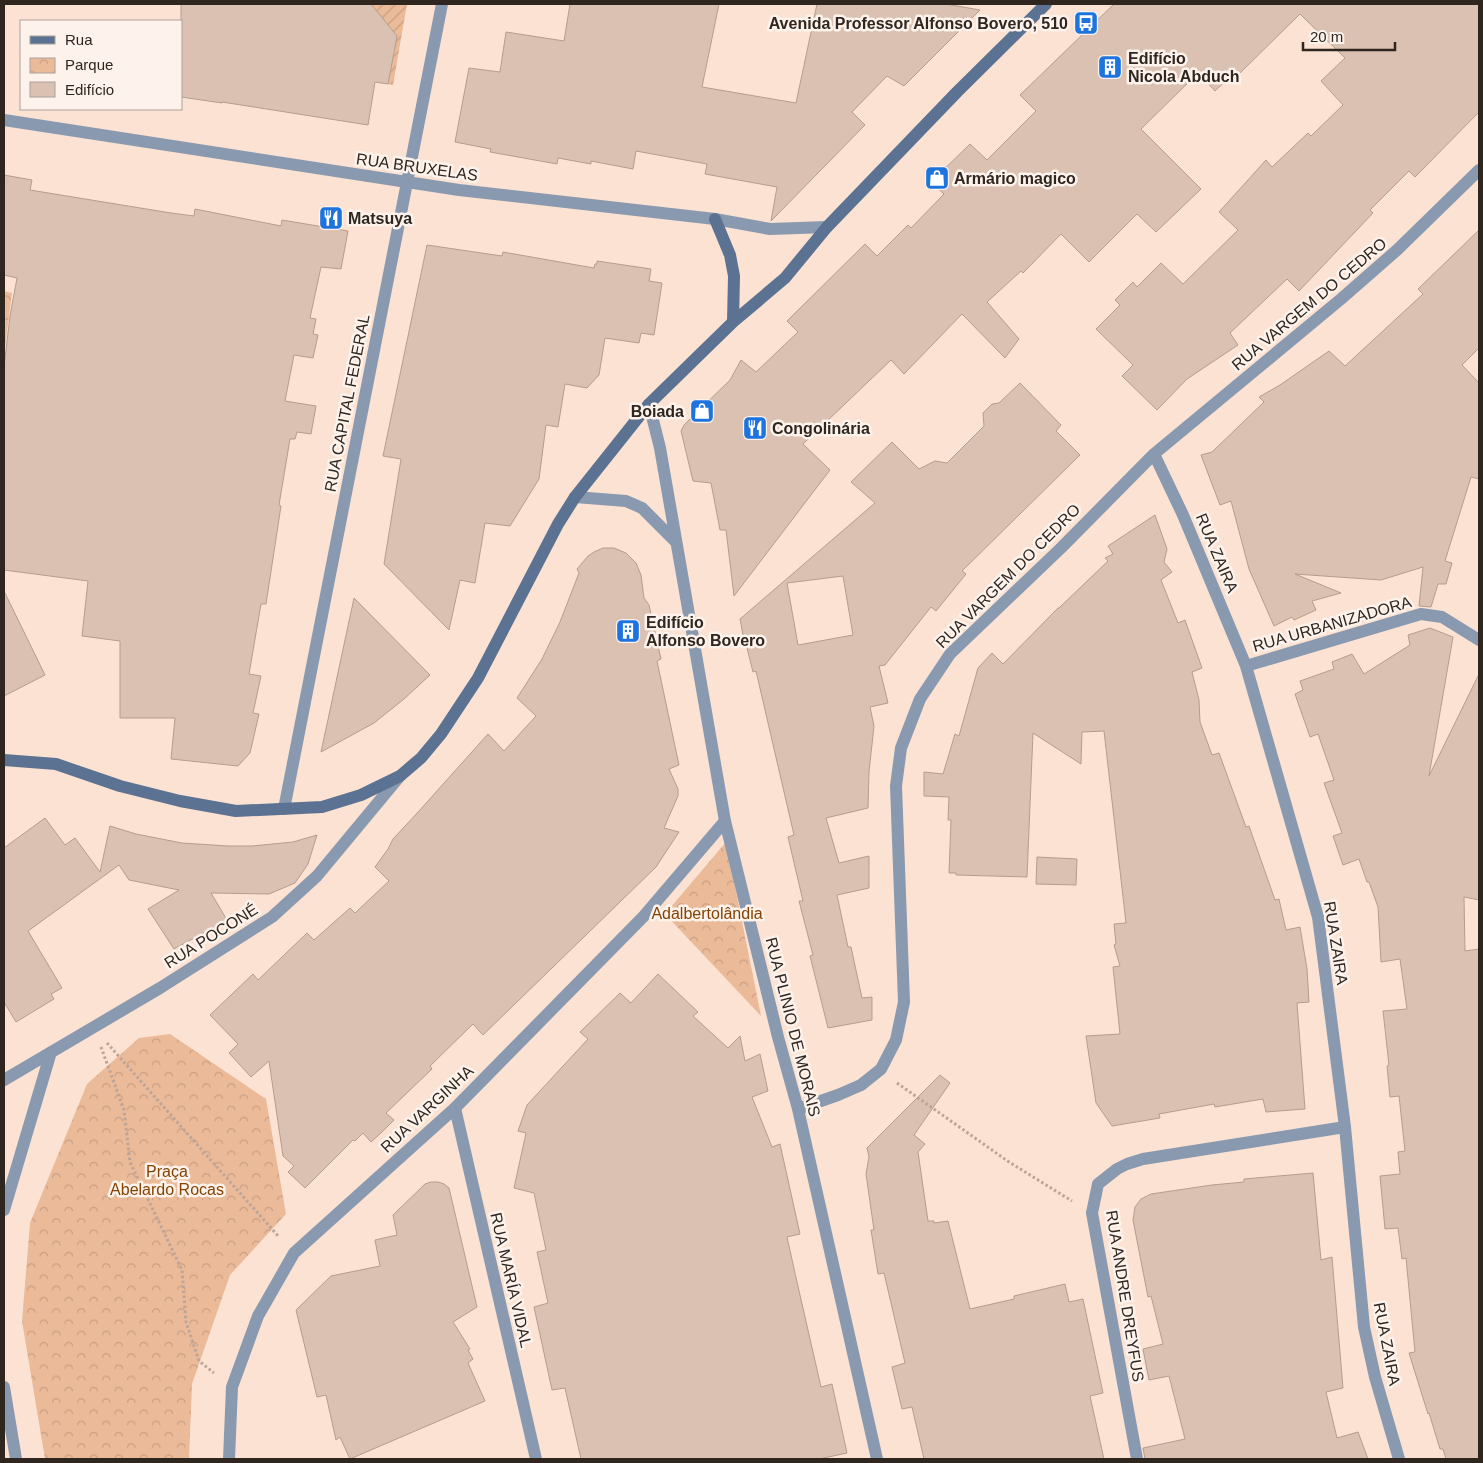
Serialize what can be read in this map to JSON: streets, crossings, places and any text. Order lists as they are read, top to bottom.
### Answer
{
  "streets": {
    "street": [
      "RUA BRUXELAS",
      "RUA VARGEM DO CEDRO",
      "RUA CAPITAL FEDERAL",
      "RUA ZAIRA",
      "RUA URBANIZADORA",
      "RUA POCONÉ",
      "RUA PLINIO DE MORAIS",
      "RUA VARGINHA",
      "RUA MARÍA VIDAL",
      "RUA ANDRE DREYFUS"
    ]
  },
  "crossings": [
    ["RUA BRUXELAS", "RUA CAPITAL FEDERAL"],
    ["RUA VARGEM DO CEDRO", "RUA ZAIRA"],
    ["RUA VARGEM DO CEDRO", "RUA PLINIO DE MORAIS"],
    ["RUA ZAIRA", "RUA URBANIZADORA"],
    ["RUA ZAIRA", "RUA ANDRE DREYFUS"],
    ["RUA PLINIO DE MORAIS", "RUA VARGINHA"],
    ["RUA VARGINHA", "RUA MARÍA VIDAL"]
  ],
  "parks": ["Adalbertolândia", "Praça Abelardo Rocas"],
  "places": {
    "bus stop": ["Avenida Professor Alfonso Bovero, 510"],
    "building": ["Edifício Nicola Abduch", "Edifício Alfonso Bovero"],
    "shop": ["Armário magico", "Boiada"],
    "restaurant": ["Matsuya", "Congolinária"]
  },
  "legend": ["Rua", "Parque", "Edifício"],
  "scale_bar": "20 m"
}
